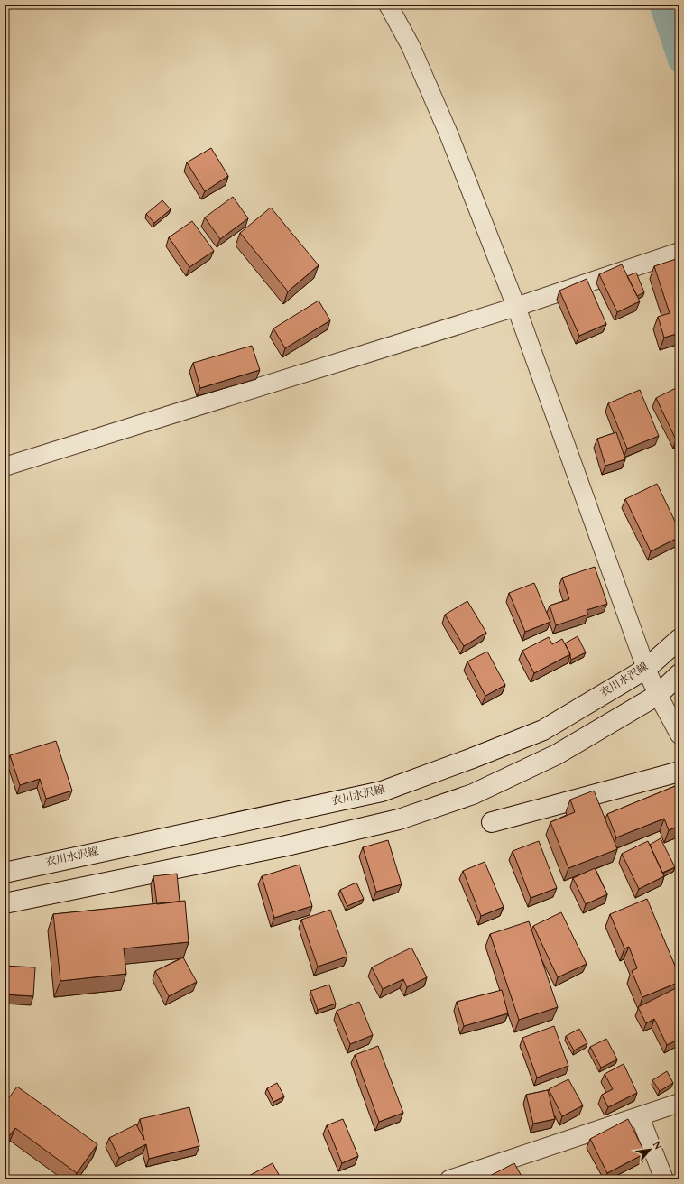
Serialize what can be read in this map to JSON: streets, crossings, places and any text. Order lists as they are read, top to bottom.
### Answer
{
  "streets": {
    "main road": ["衣川水沢線"]
  },
  "north": "top right"
}
